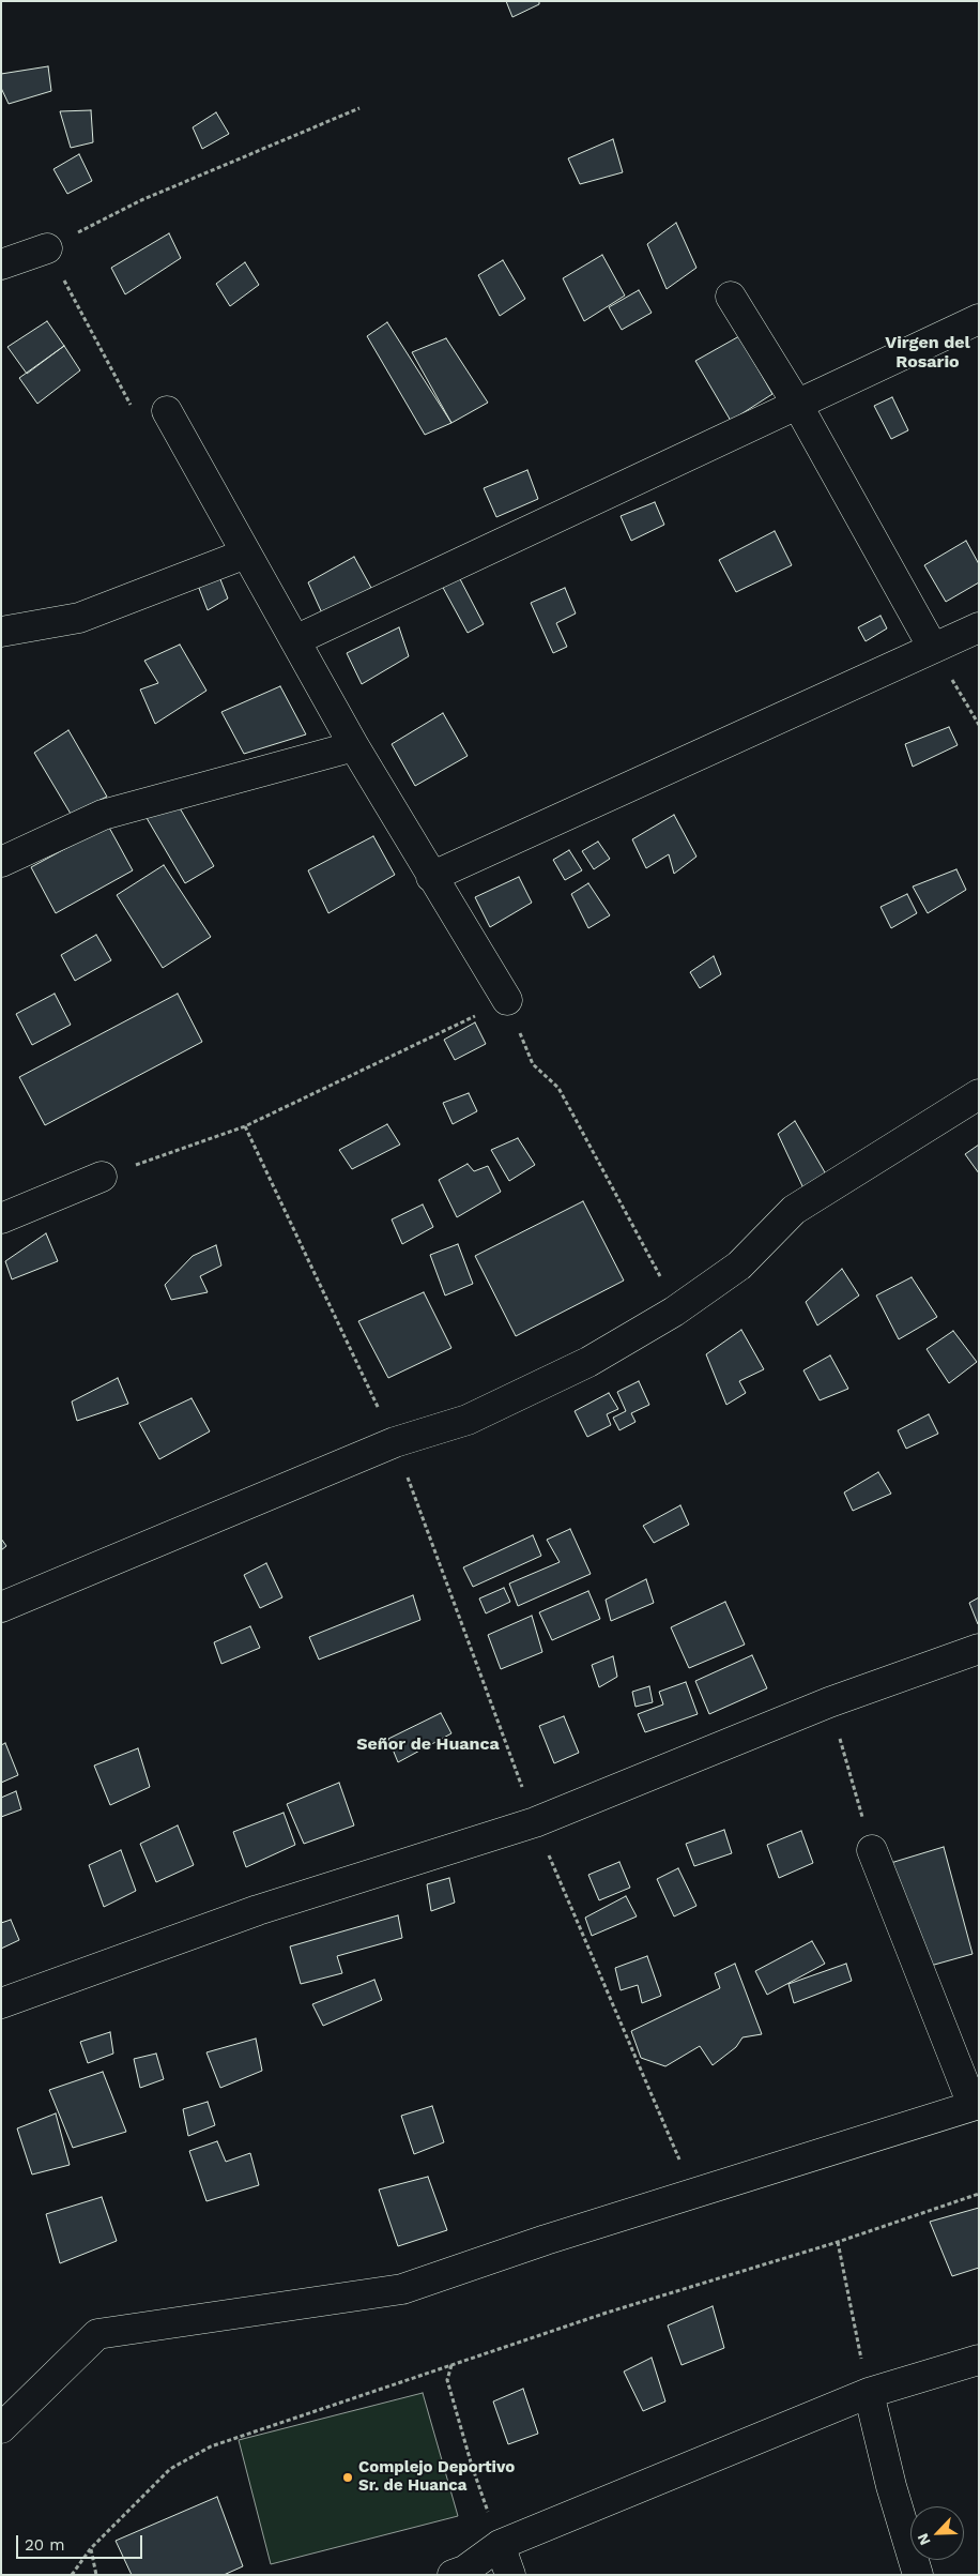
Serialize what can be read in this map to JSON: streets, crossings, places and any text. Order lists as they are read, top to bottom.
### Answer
{
  "districts": ["Virgen del Rosario", "Señor de Huanca"],
  "places": ["Complejo Deportivo Sr. de Huanca"],
  "scale_bar": "20 m",
  "north": "bottom left"
}
